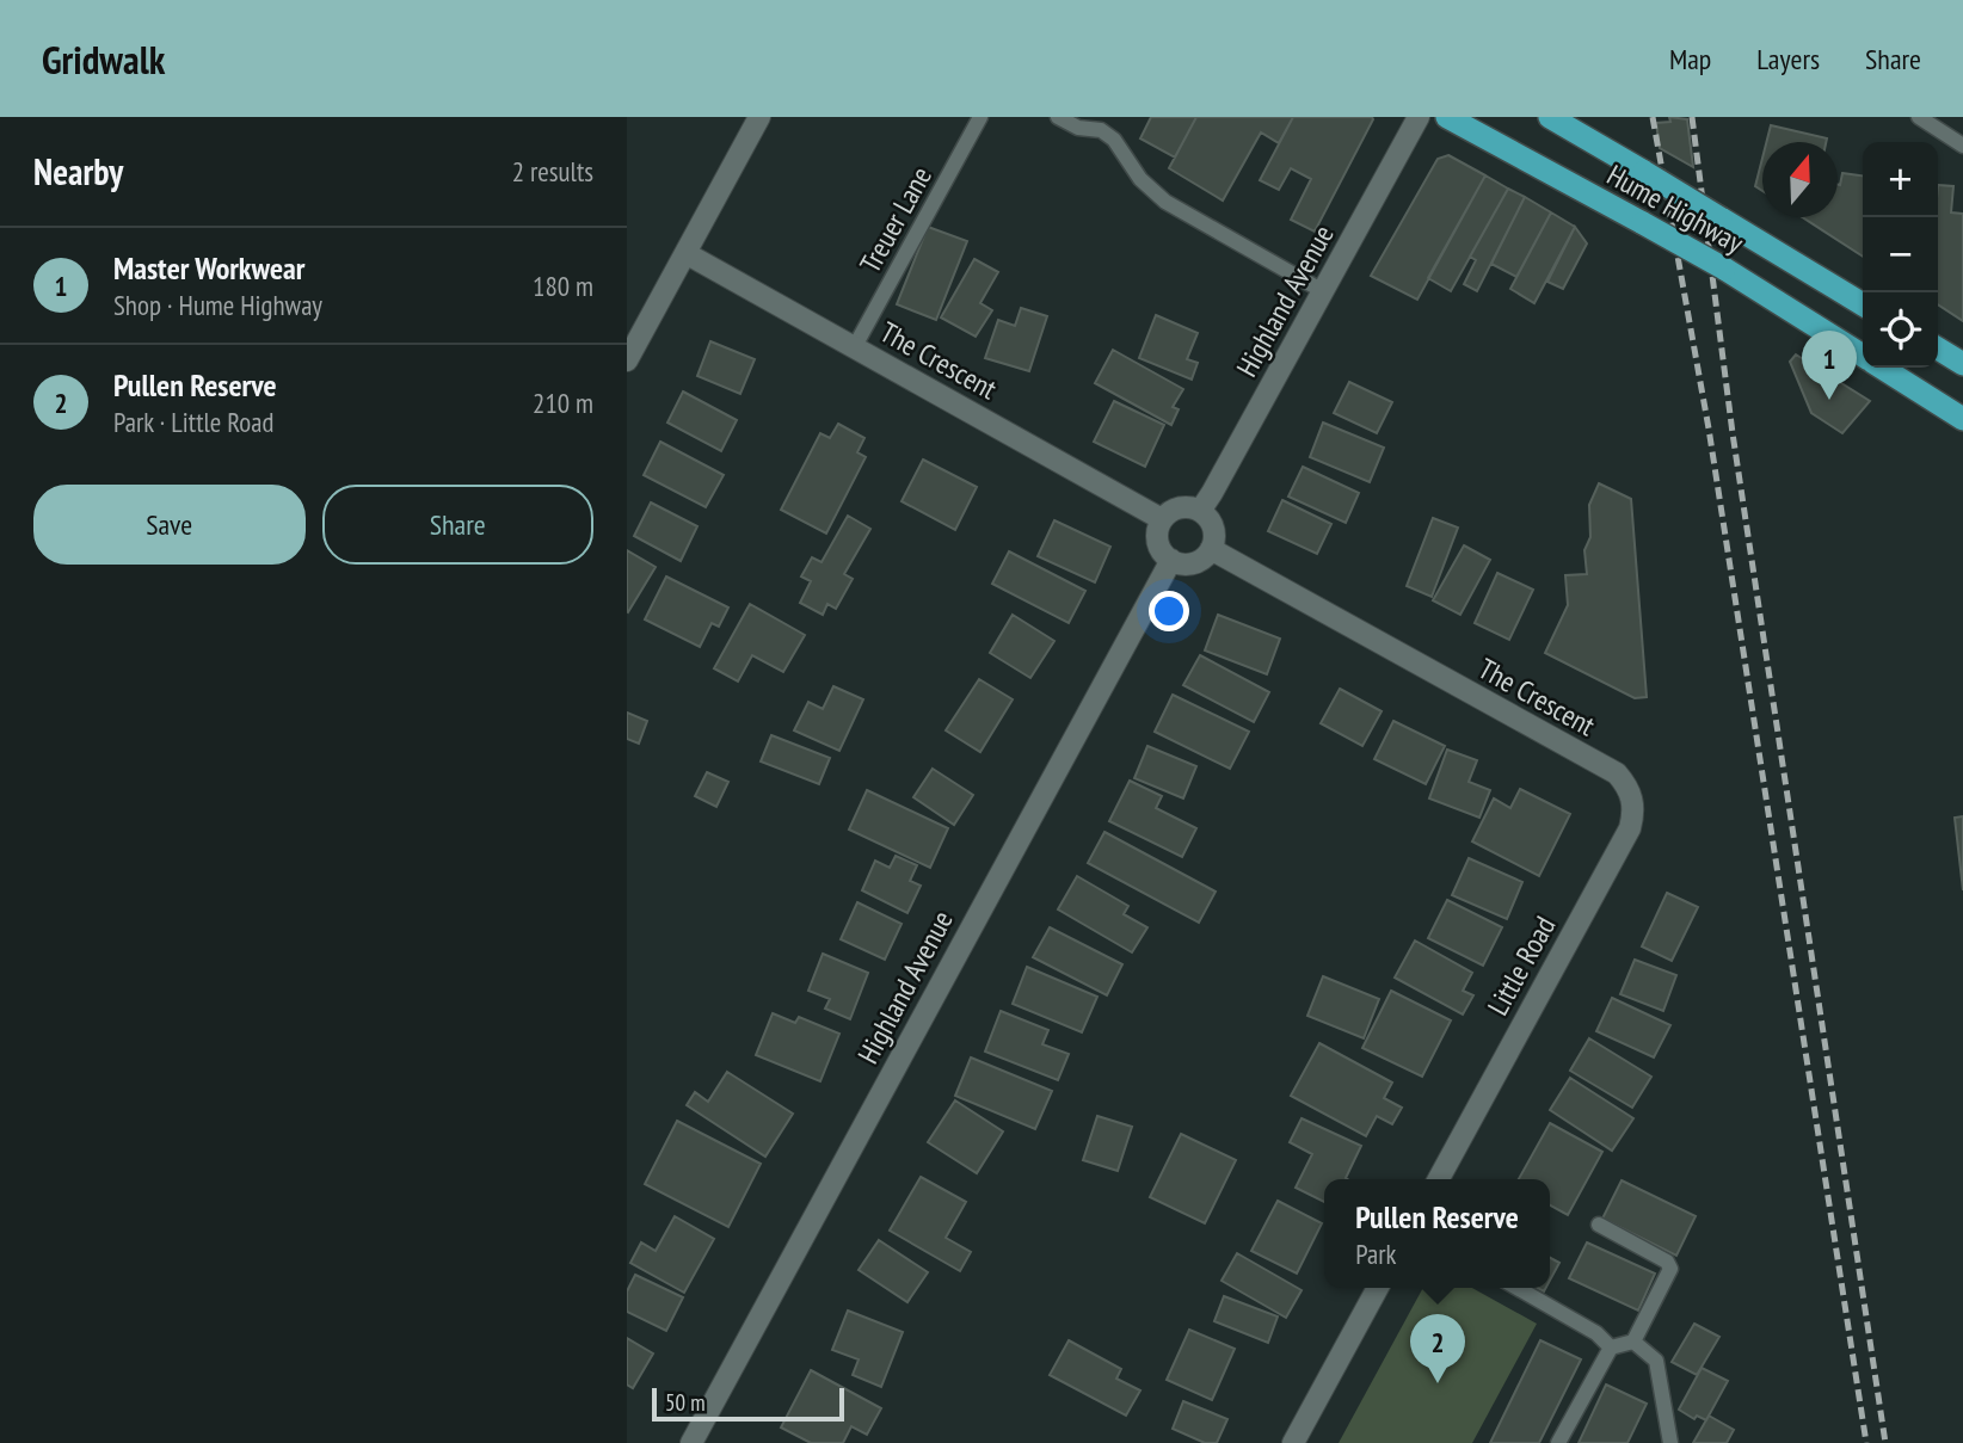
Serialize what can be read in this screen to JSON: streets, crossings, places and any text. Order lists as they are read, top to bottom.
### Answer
{
  "streets": {
    "highway": ["Hume Highway"],
    "street": ["Highland Avenue", "The Crescent", "Little Road"],
    "lane": ["Treuer Lane"]
  },
  "crossings": [
    ["Treuer Lane", "The Crescent"],
    ["Highland Avenue", "The Crescent"],
    ["The Crescent", "Little Road"]
  ],
  "scale_bar": "50 m",
  "north": "top",
  "page": {
    "header": "Gridwalk",
    "nav": ["Map", "Layers", "Share"],
    "heading": ["Nearby", "2 results"],
    "map_buttons": ["+", "−"],
    "list": [
      {
        "mark": "1",
        "name": "Master Workwear",
        "note": "Shop · Hume Highway",
        "value": "180 m"
      },
      {
        "mark": "2",
        "name": "Pullen Reserve",
        "note": "Park · Little Road",
        "value": "210 m"
      }
    ],
    "pins": ["1", "2"],
    "buttons": ["Save", "Share"],
    "popup": ["Pullen Reserve", "Park"],
    "scale": "50 m"
  }
}
